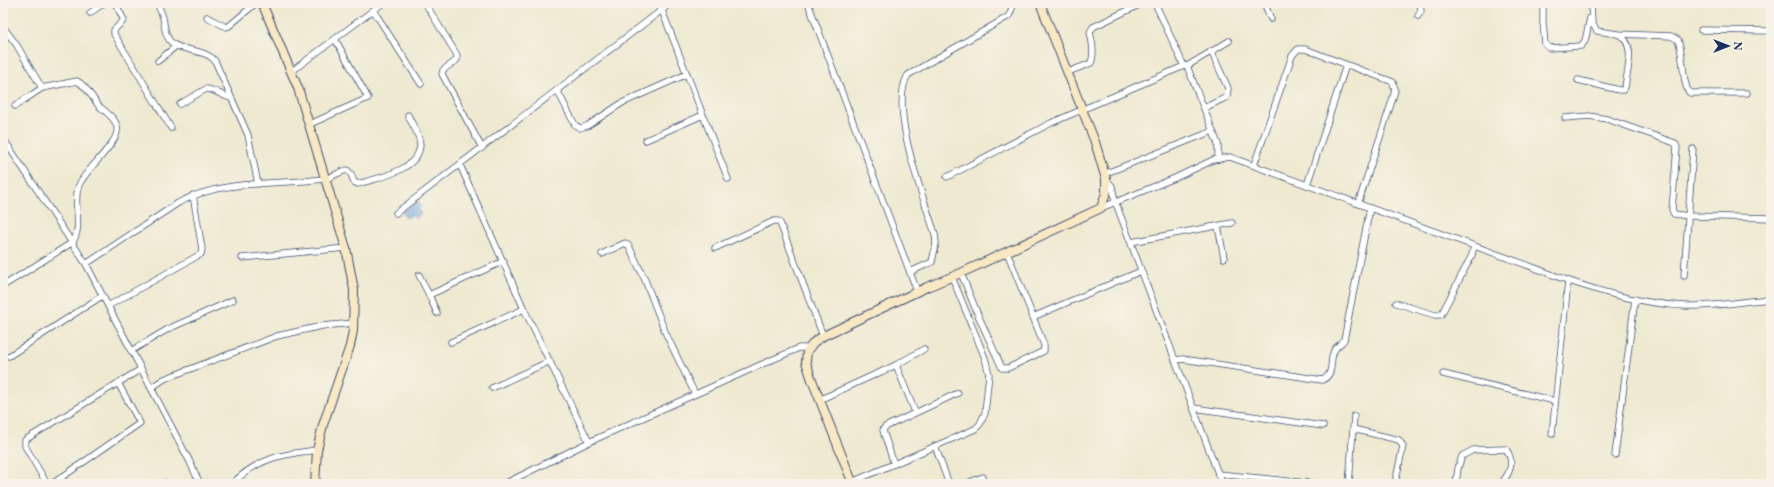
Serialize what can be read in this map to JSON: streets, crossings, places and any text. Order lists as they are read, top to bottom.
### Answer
{
  "north": "right"
}
